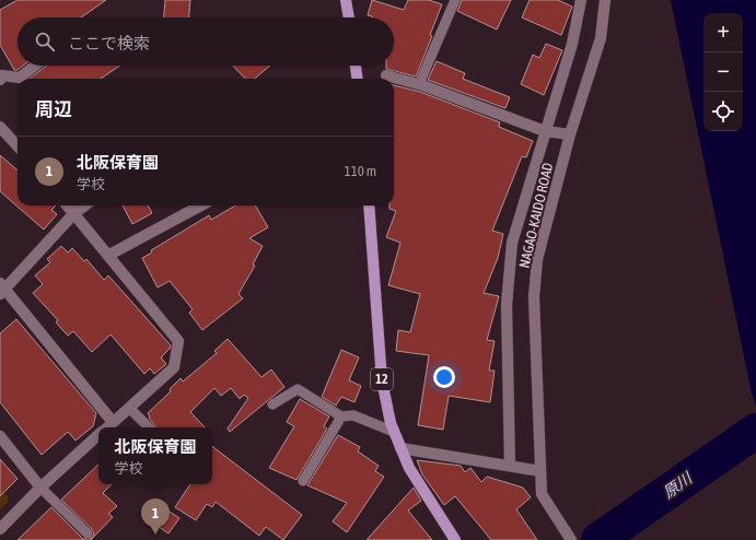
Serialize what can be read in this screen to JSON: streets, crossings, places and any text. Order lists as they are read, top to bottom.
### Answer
{
  "streets": {
    "main road": ["12"],
    "street": ["NAGAO-KAIDO ROAD"]
  },
  "water": ["原川"],
  "page": {
    "map_buttons": ["+", "−"],
    "search": "ここで検索",
    "heading": "周辺",
    "list": [
      {
        "mark": "1",
        "name": "北阪保育園",
        "note": "学校",
        "value": "110 m"
      }
    ],
    "popup": ["北阪保育園", "学校"],
    "pins": "1"
  }
}
